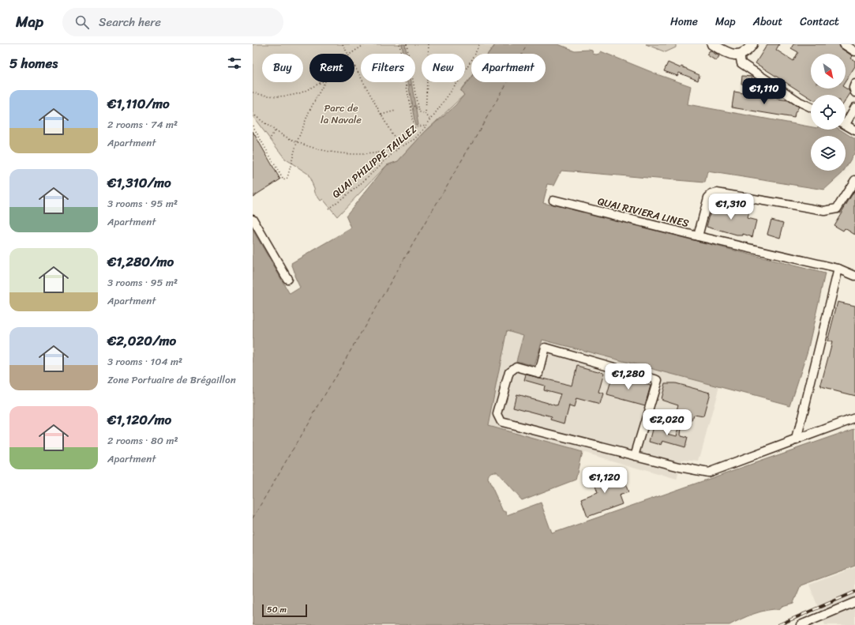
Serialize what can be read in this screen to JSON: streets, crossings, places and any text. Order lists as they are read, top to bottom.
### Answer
{
  "streets": {
    "street": ["QUAI RIVIERA LINES"],
    "path": ["QUAI PHILIPPE TAILLEZ"]
  },
  "parks": ["Parc de la Navale"],
  "scale_bar": "50 m",
  "north": "bottom right",
  "page": {
    "header": "Map",
    "search": "Search here",
    "nav": [
      "Home",
      "Map",
      "About",
      "Contact"
    ],
    "heading": "5 homes",
    "chip": [
      "Buy",
      "Rent",
      "Filters",
      "New",
      "Apartment"
    ],
    "price": [
      "€1,110",
      "€1,310",
      "€1,280",
      "€2,020",
      "€1,120"
    ],
    "list": [
      {
        "name": "€1,110/mo",
        "note": "2 rooms · 74 m² · Apartment"
      },
      {
        "name": "€1,310/mo",
        "note": "3 rooms · 95 m² · Apartment"
      },
      {
        "name": "€1,280/mo",
        "note": "3 rooms · 95 m² · Apartment"
      },
      {
        "name": "€2,020/mo",
        "note": "3 rooms · 104 m² · Zone Portuaire de Brégaillon"
      },
      {
        "name": "€1,120/mo",
        "note": "2 rooms · 80 m² · Apartment"
      }
    ],
    "scale": "50 m"
  }
}
